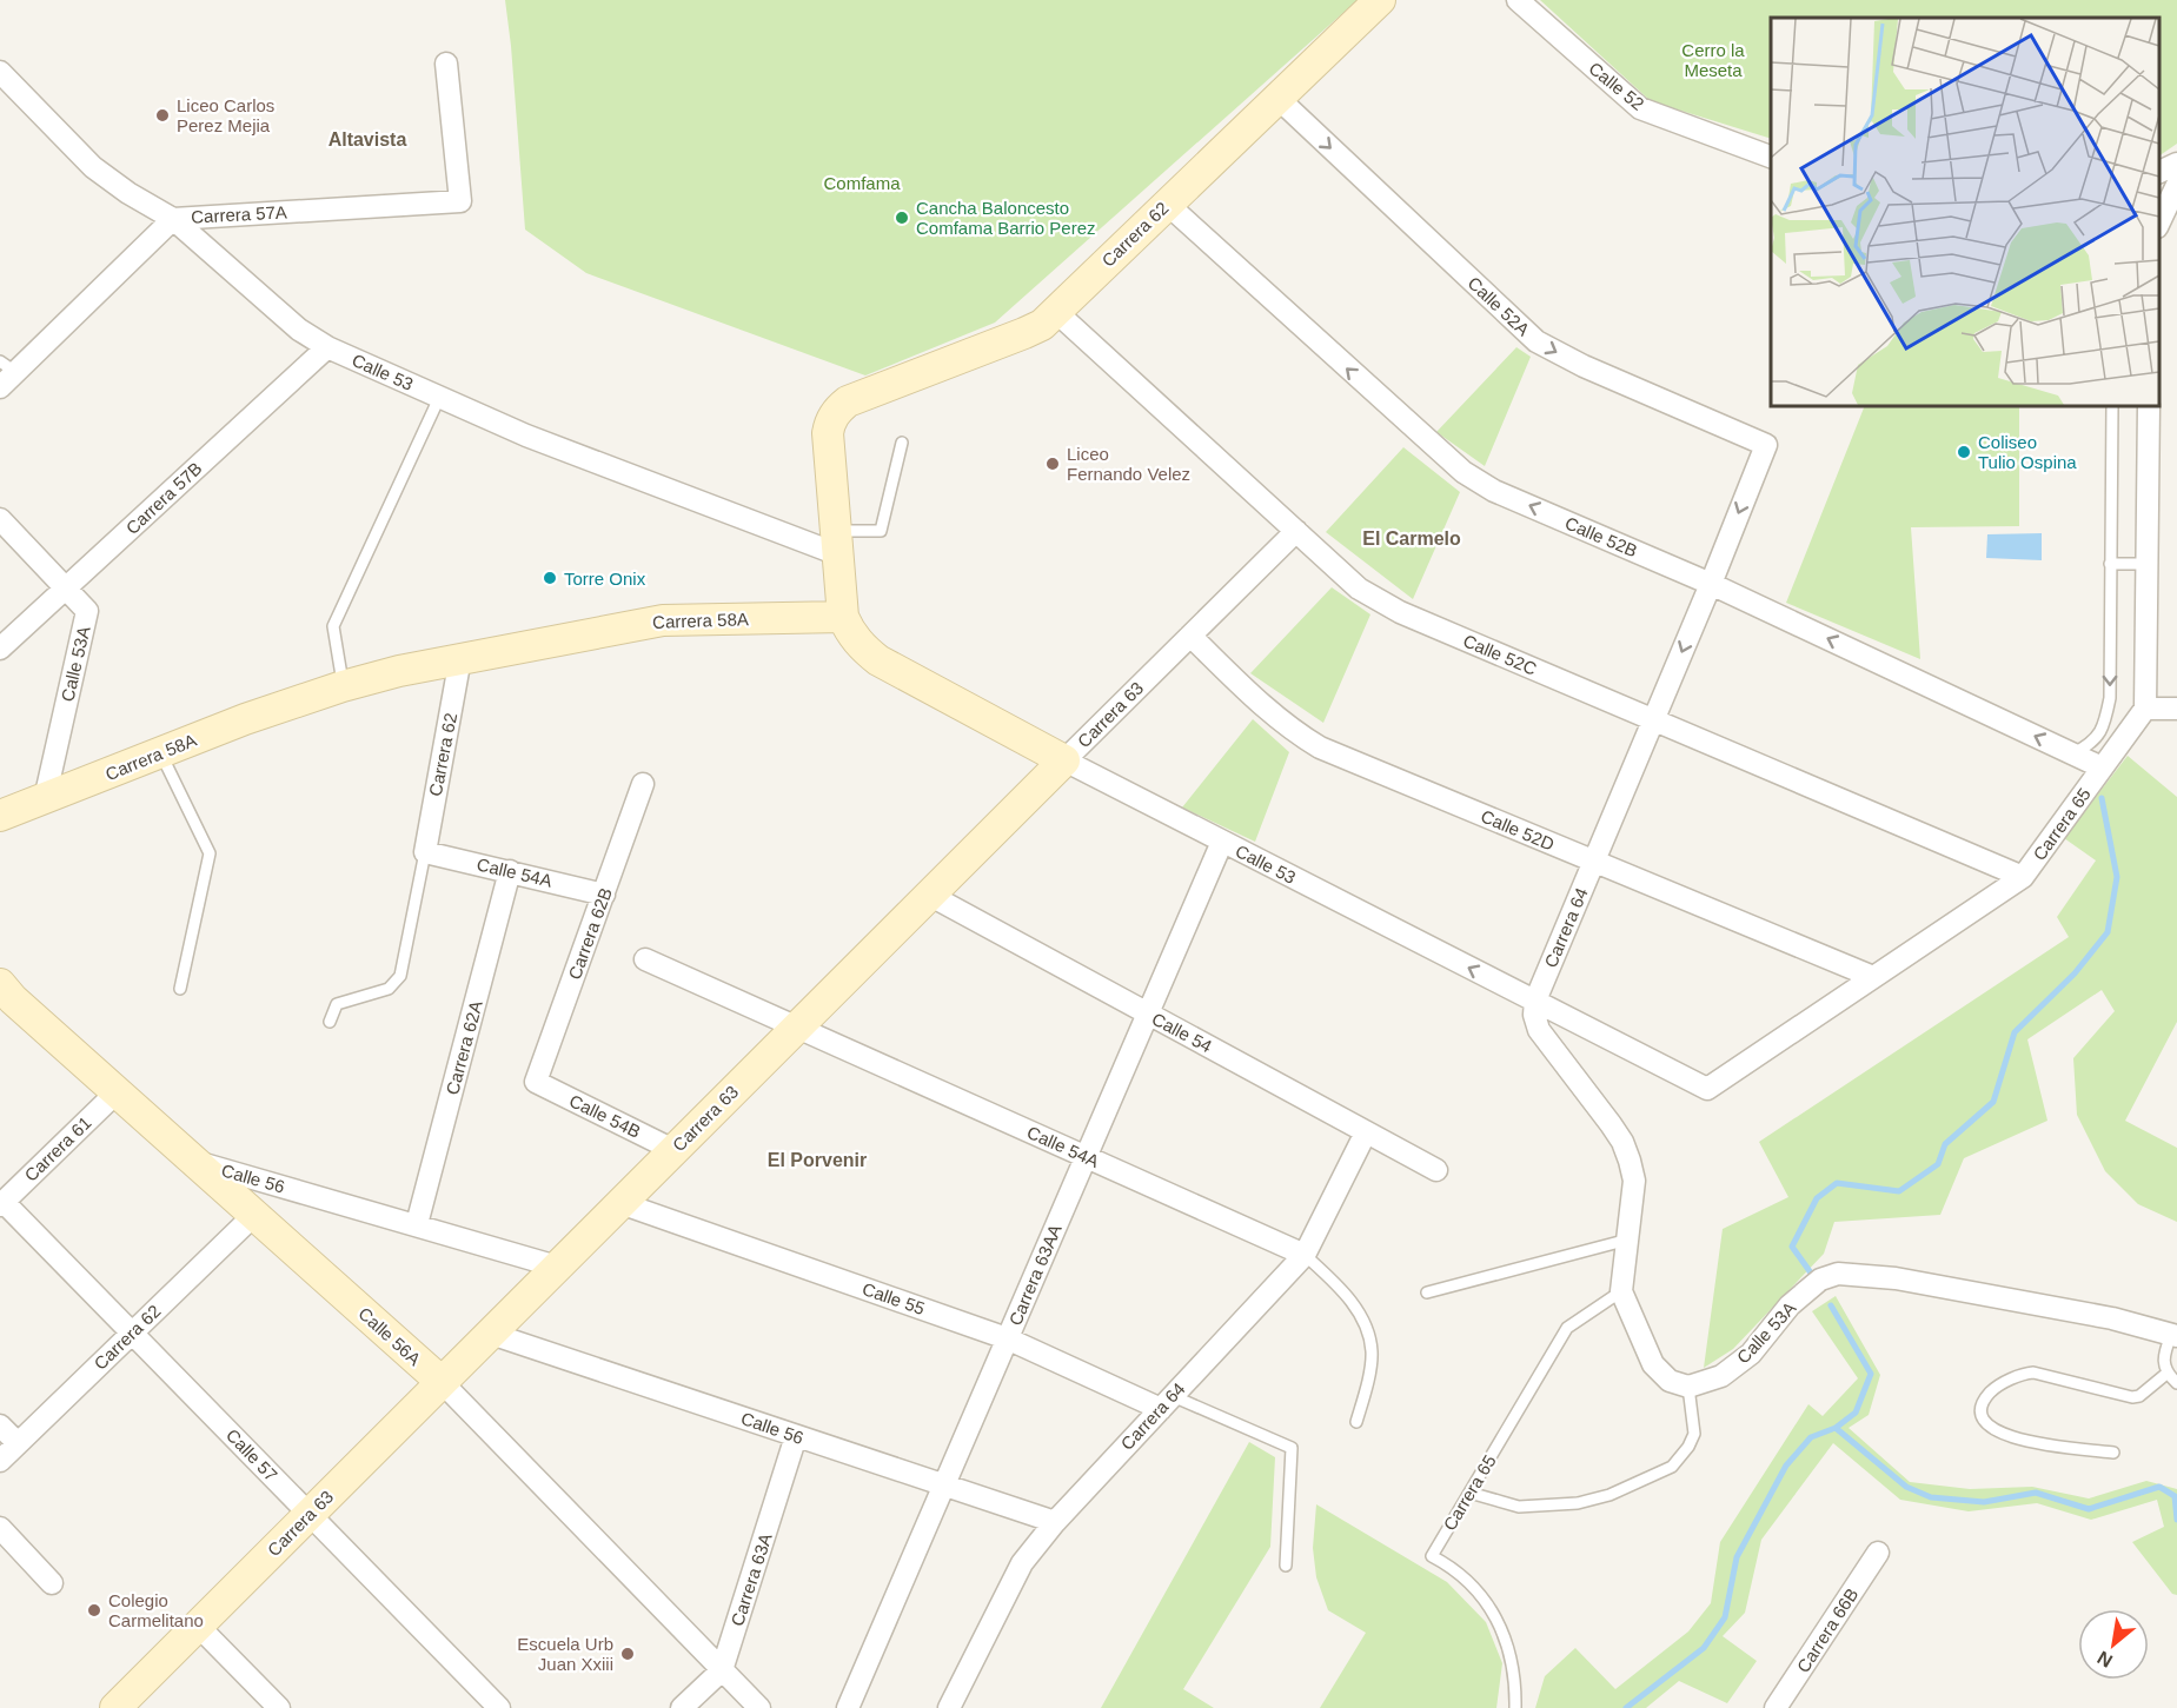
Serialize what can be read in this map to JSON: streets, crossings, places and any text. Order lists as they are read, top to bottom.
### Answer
{
  "streets": {
    "street": [
      "Calle 52",
      "Carrera 57A",
      "Carrera 62",
      "Calle 52A",
      "Calle 53",
      "Carrera 57B",
      "Calle 52B",
      "Carrera 58A",
      "Calle 52C",
      "Calle 53A",
      "Carrera 63",
      "Carrera 65",
      "Calle 52D",
      "Calle 54A",
      "Carrera 64",
      "Carrera 62B",
      "Calle 54",
      "Carrera 62A",
      "Calle 54B",
      "Carrera 61",
      "Calle 56",
      "Carrera 63AA",
      "Calle 55",
      "Calle 56A",
      "Calle 57",
      "Carrera 63A",
      "Carrera 66B"
    ]
  },
  "crossings": [
    ["Carrera 57A", "Calle 53"],
    ["Carrera 62", "Calle 52A"],
    ["Carrera 62", "Calle 53"],
    ["Carrera 62", "Calle 52B"],
    ["Carrera 62", "Carrera 58A"],
    ["Carrera 62", "Calle 52C"],
    ["Carrera 62", "Calle 54A"],
    ["Carrera 62", "Calle 56A"],
    ["Carrera 62", "Calle 57"],
    ["Calle 52A", "Carrera 64"],
    ["Calle 53", "Carrera 57B"],
    ["Calle 53", "Carrera 58A"],
    ["Calle 53", "Carrera 63"],
    ["Calle 53", "Carrera 65"],
    ["Calle 53", "Carrera 64"],
    ["Calle 53", "Carrera 63AA"],
    ["Carrera 57B", "Calle 53A"],
    ["Calle 52B", "Carrera 65"],
    ["Calle 52B", "Carrera 64"],
    ["Carrera 58A", "Calle 53A"],
    ["Calle 52C", "Carrera 63"],
    ["Calle 52C", "Carrera 65"],
    ["Calle 52C", "Carrera 64"],
    ["Carrera 63", "Calle 52D"],
    ["Carrera 63", "Calle 54A"],
    ["Carrera 63", "Calle 54"],
    ["Carrera 63", "Calle 54B"],
    ["Carrera 63", "Calle 56"],
    ["Carrera 63", "Calle 55"],
    ["Carrera 63", "Calle 56A"],
    ["Carrera 63", "Calle 57"],
    ["Carrera 65", "Calle 52D"],
    ["Calle 52D", "Carrera 64"],
    ["Calle 54A", "Carrera 64"],
    ["Calle 54A", "Carrera 62B"],
    ["Calle 54A", "Carrera 62A"],
    ["Calle 54A", "Carrera 63AA"],
    ["Carrera 64", "Calle 54"],
    ["Carrera 64", "Calle 56"],
    ["Carrera 64", "Calle 55"],
    ["Carrera 62B", "Calle 54B"],
    ["Calle 54", "Carrera 63AA"],
    ["Carrera 62A", "Calle 56"],
    ["Carrera 61", "Calle 56A"],
    ["Carrera 61", "Calle 57"],
    ["Calle 56", "Carrera 63AA"],
    ["Calle 56", "Calle 56A"],
    ["Calle 56", "Carrera 63A"],
    ["Carrera 63AA", "Calle 55"],
    ["Calle 56A", "Carrera 63A"]
  ],
  "one_way": ["Calle 52A", "Calle 52B"],
  "districts": ["Altavista", "El Carmelo", "El Porvenir"],
  "parks": ["Cerro la Meseta", "Comfama"],
  "places": [
    "Liceo Carlos Perez Mejia",
    "Cancha Baloncesto Comfama Barrio Perez",
    "Coliseo Tulio Ospina",
    "Liceo Fernando Velez",
    "Torre Onix",
    "Colegio Carmelitano",
    "Escuela Urb Juan Xxiii"
  ],
  "north": "bottom left"
}
